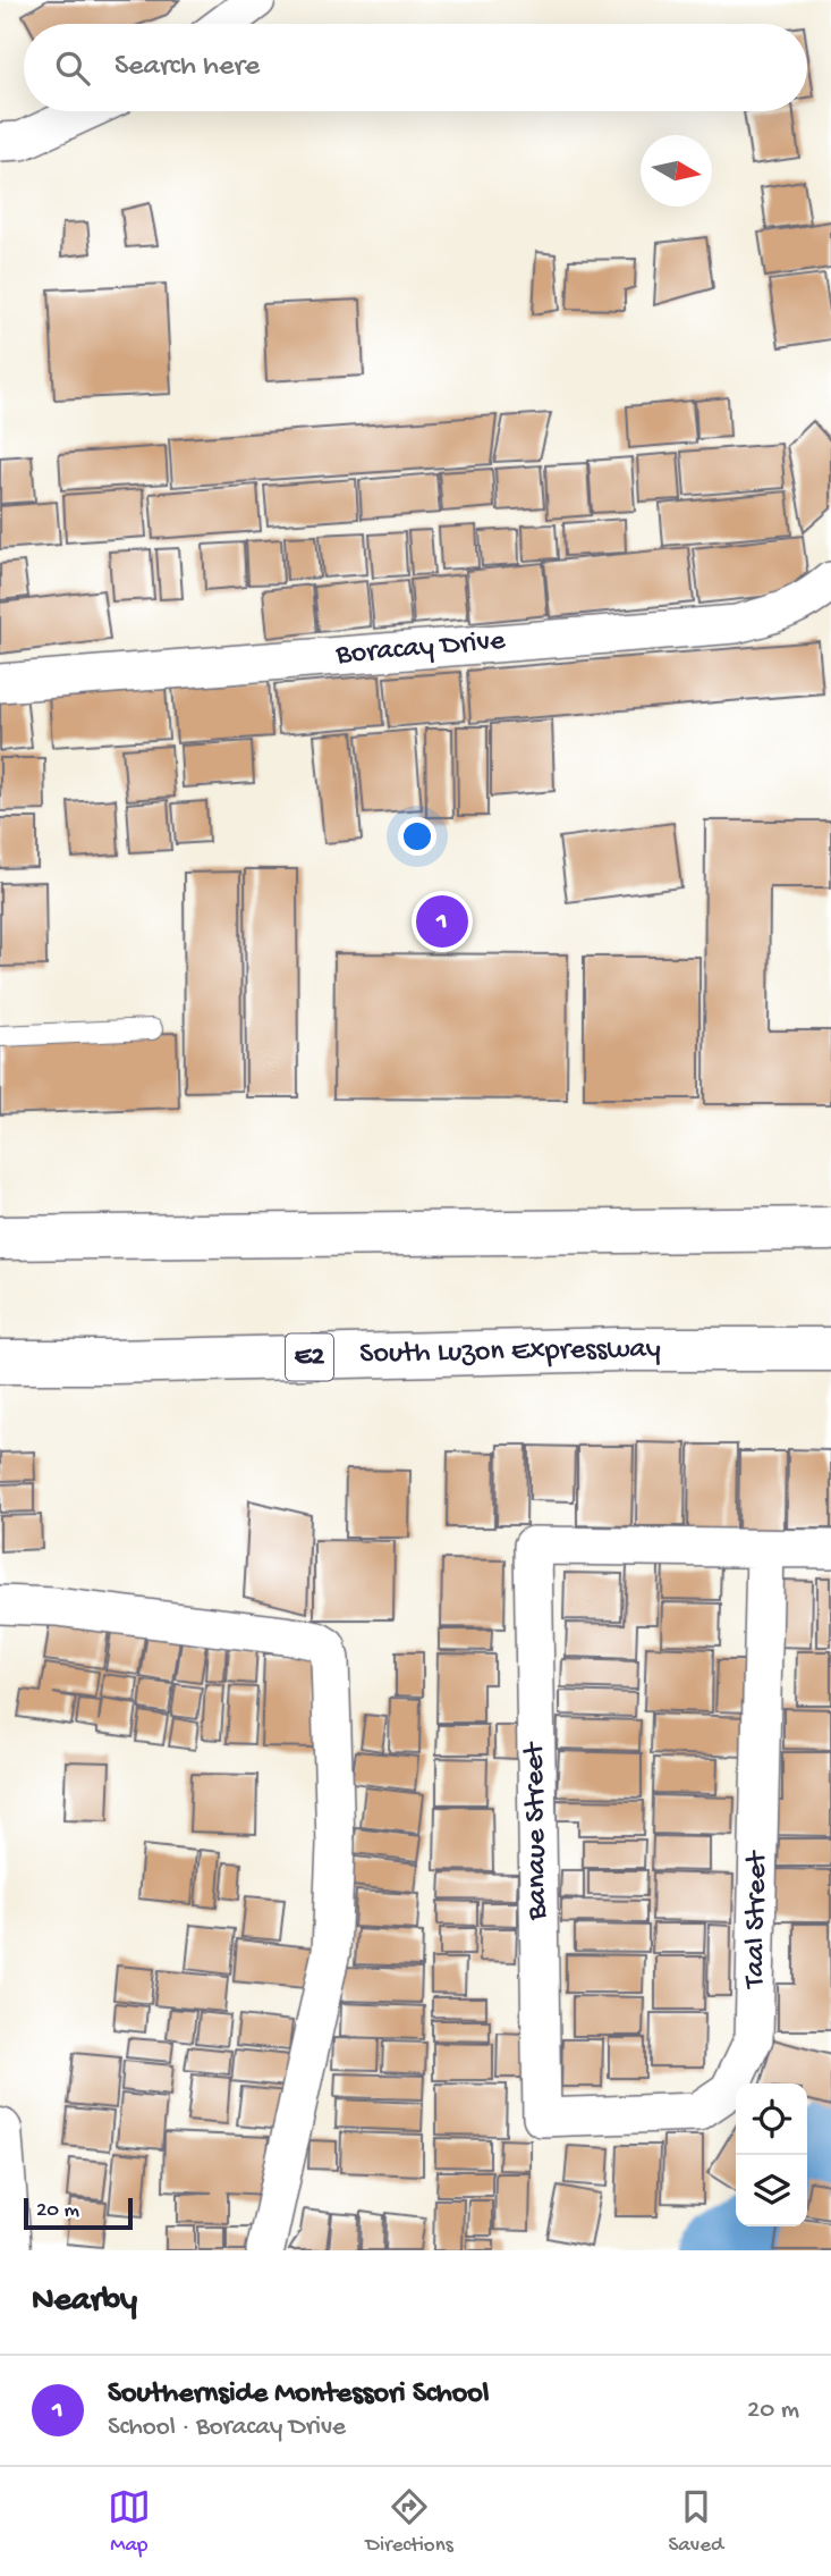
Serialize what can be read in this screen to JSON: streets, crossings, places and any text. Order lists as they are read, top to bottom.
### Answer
{
  "streets": {
    "main road": ["South Luzon Expressway", "E2"],
    "street": ["Boracay Drive", "Banaue Street", "Taal Street"]
  },
  "crossings": [
    ["Banaue Street", "Taal Street"]
  ],
  "scale_bar": "20 m",
  "north": "right",
  "page": {
    "search": "Search here",
    "pins": "1",
    "scale": "20 m",
    "heading": "Nearby",
    "list": [
      {
        "mark": "1",
        "name": "Southernside Montessori School",
        "note": "School · Boracay Drive",
        "value": "20 m"
      }
    ],
    "nav": ["Map", "Directions", "Saved"]
  }
}
